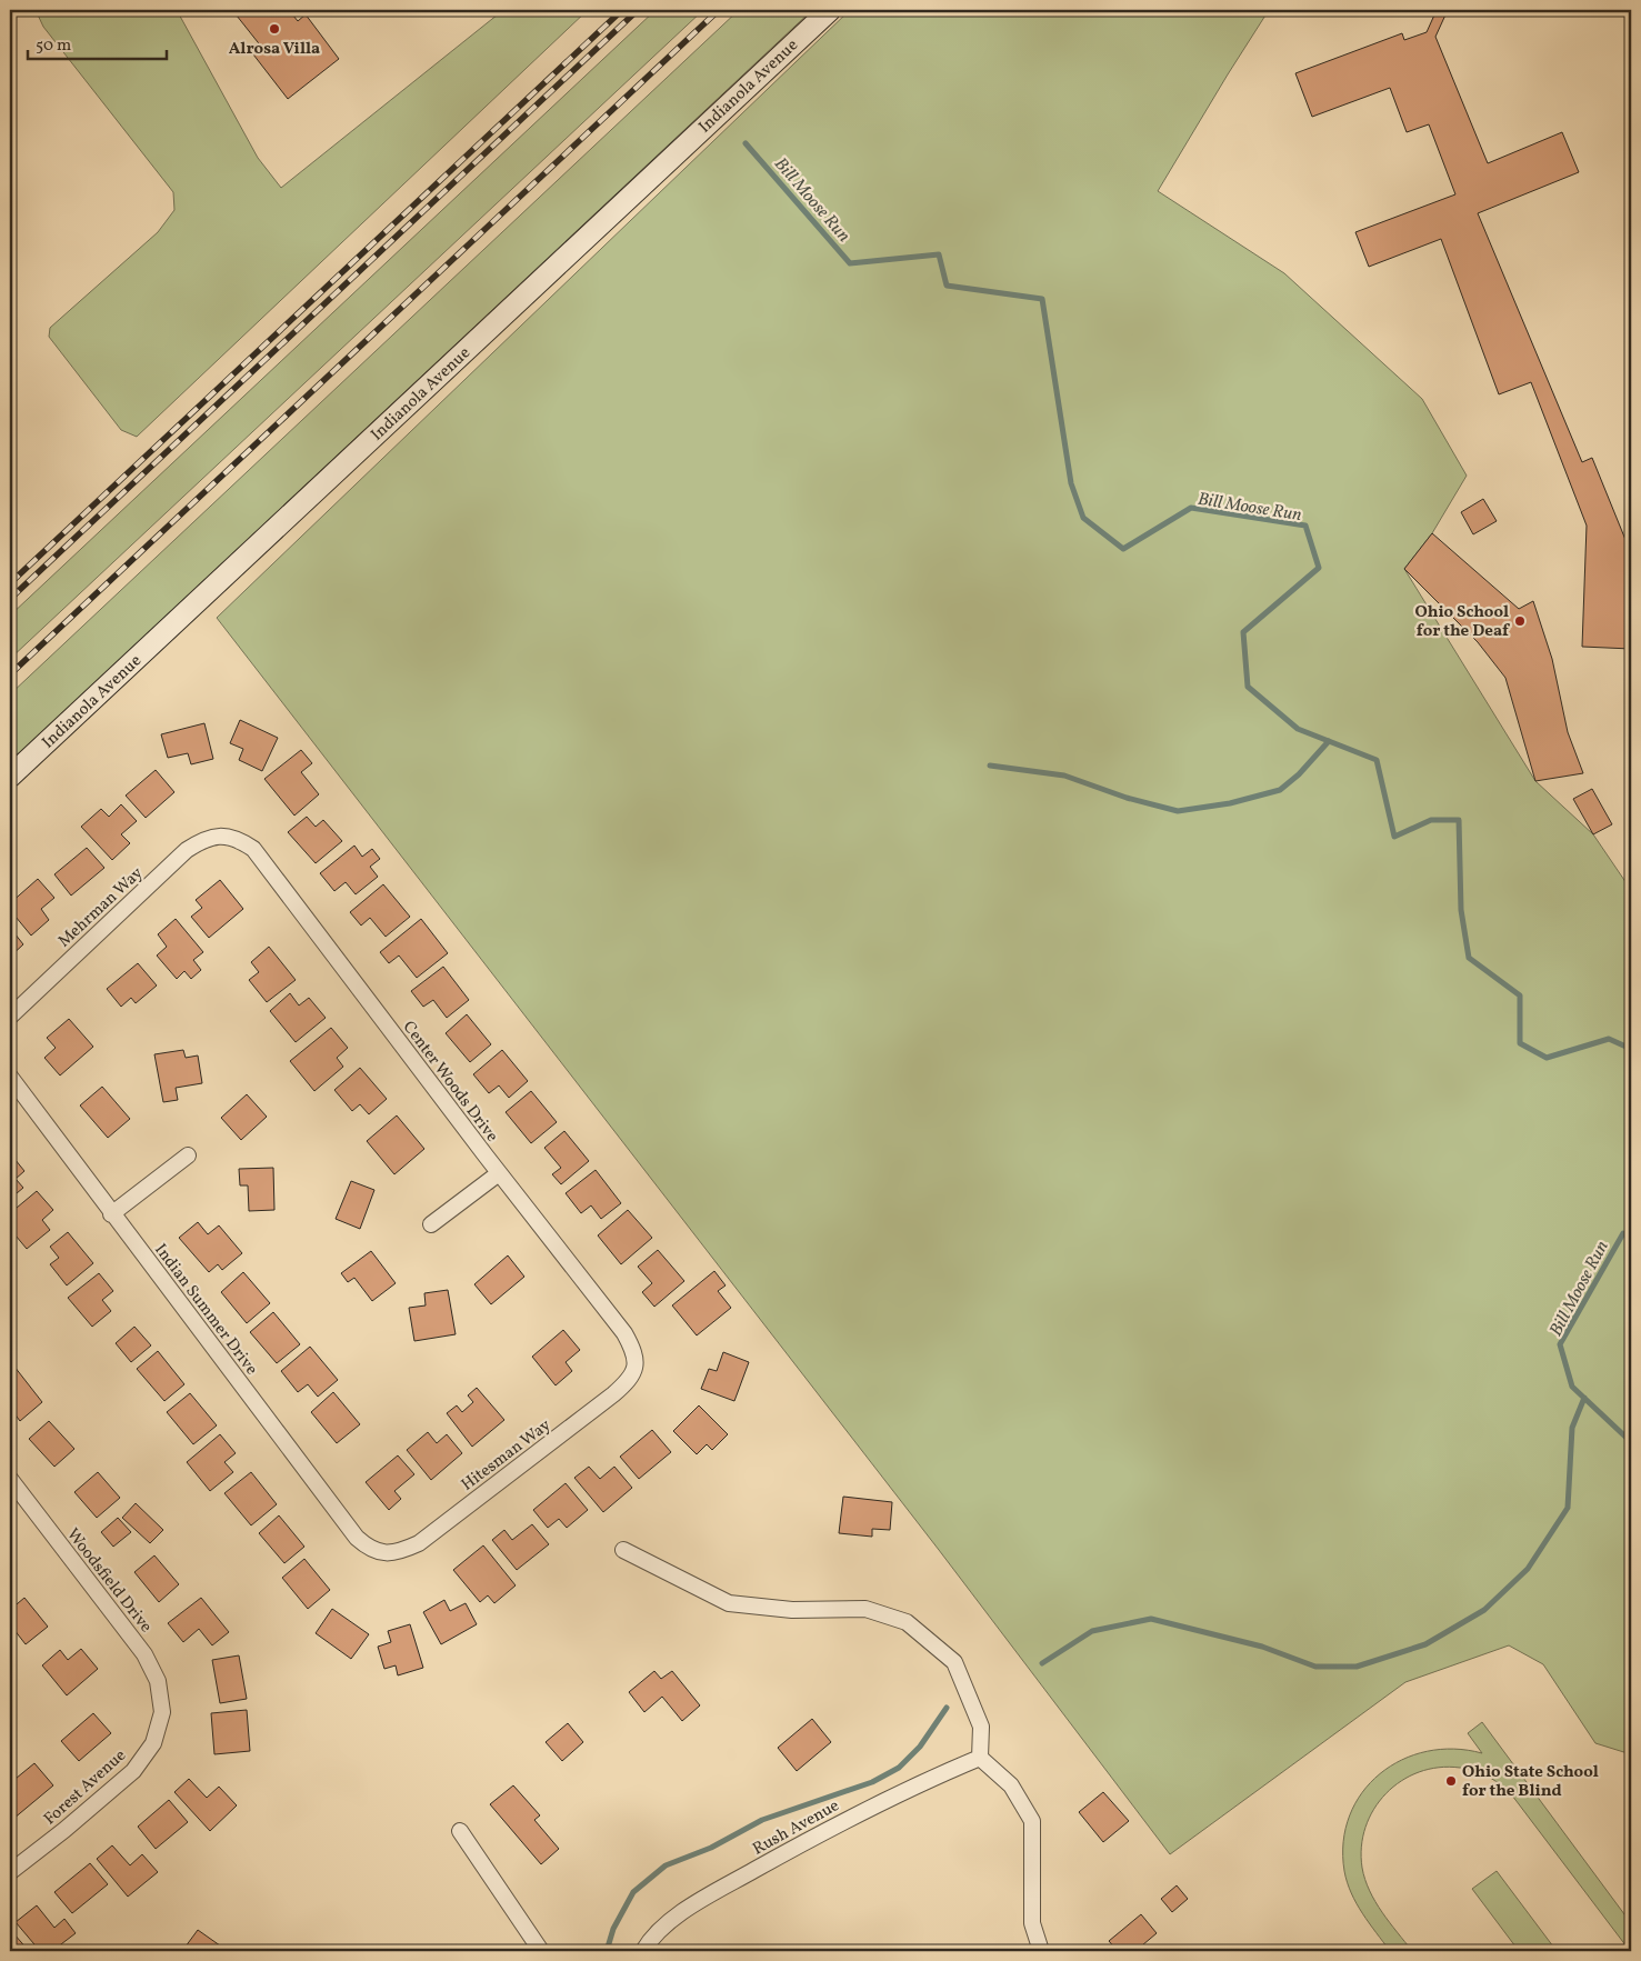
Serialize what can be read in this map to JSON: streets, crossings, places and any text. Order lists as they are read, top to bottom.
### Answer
{
  "streets": {
    "main road": ["Indianola Avenue"],
    "street": [
      "Mehrman Way",
      "Center Woods Drive",
      "Indian Summer Drive",
      "Hitesman Way",
      "Woodsfield Drive",
      "Forest Avenue",
      "Rush Avenue"
    ]
  },
  "crossings": [
    ["Mehrman Way", "Center Woods Drive"],
    ["Center Woods Drive", "Hitesman Way"],
    ["Indian Summer Drive", "Hitesman Way"],
    ["Woodsfield Drive", "Forest Avenue"]
  ],
  "water": ["Bill Moose Run"],
  "places": ["Alrosa Villa", "Ohio School for the Deaf", "Ohio State School for the Blind"],
  "scale_bar": "50 m"
}
